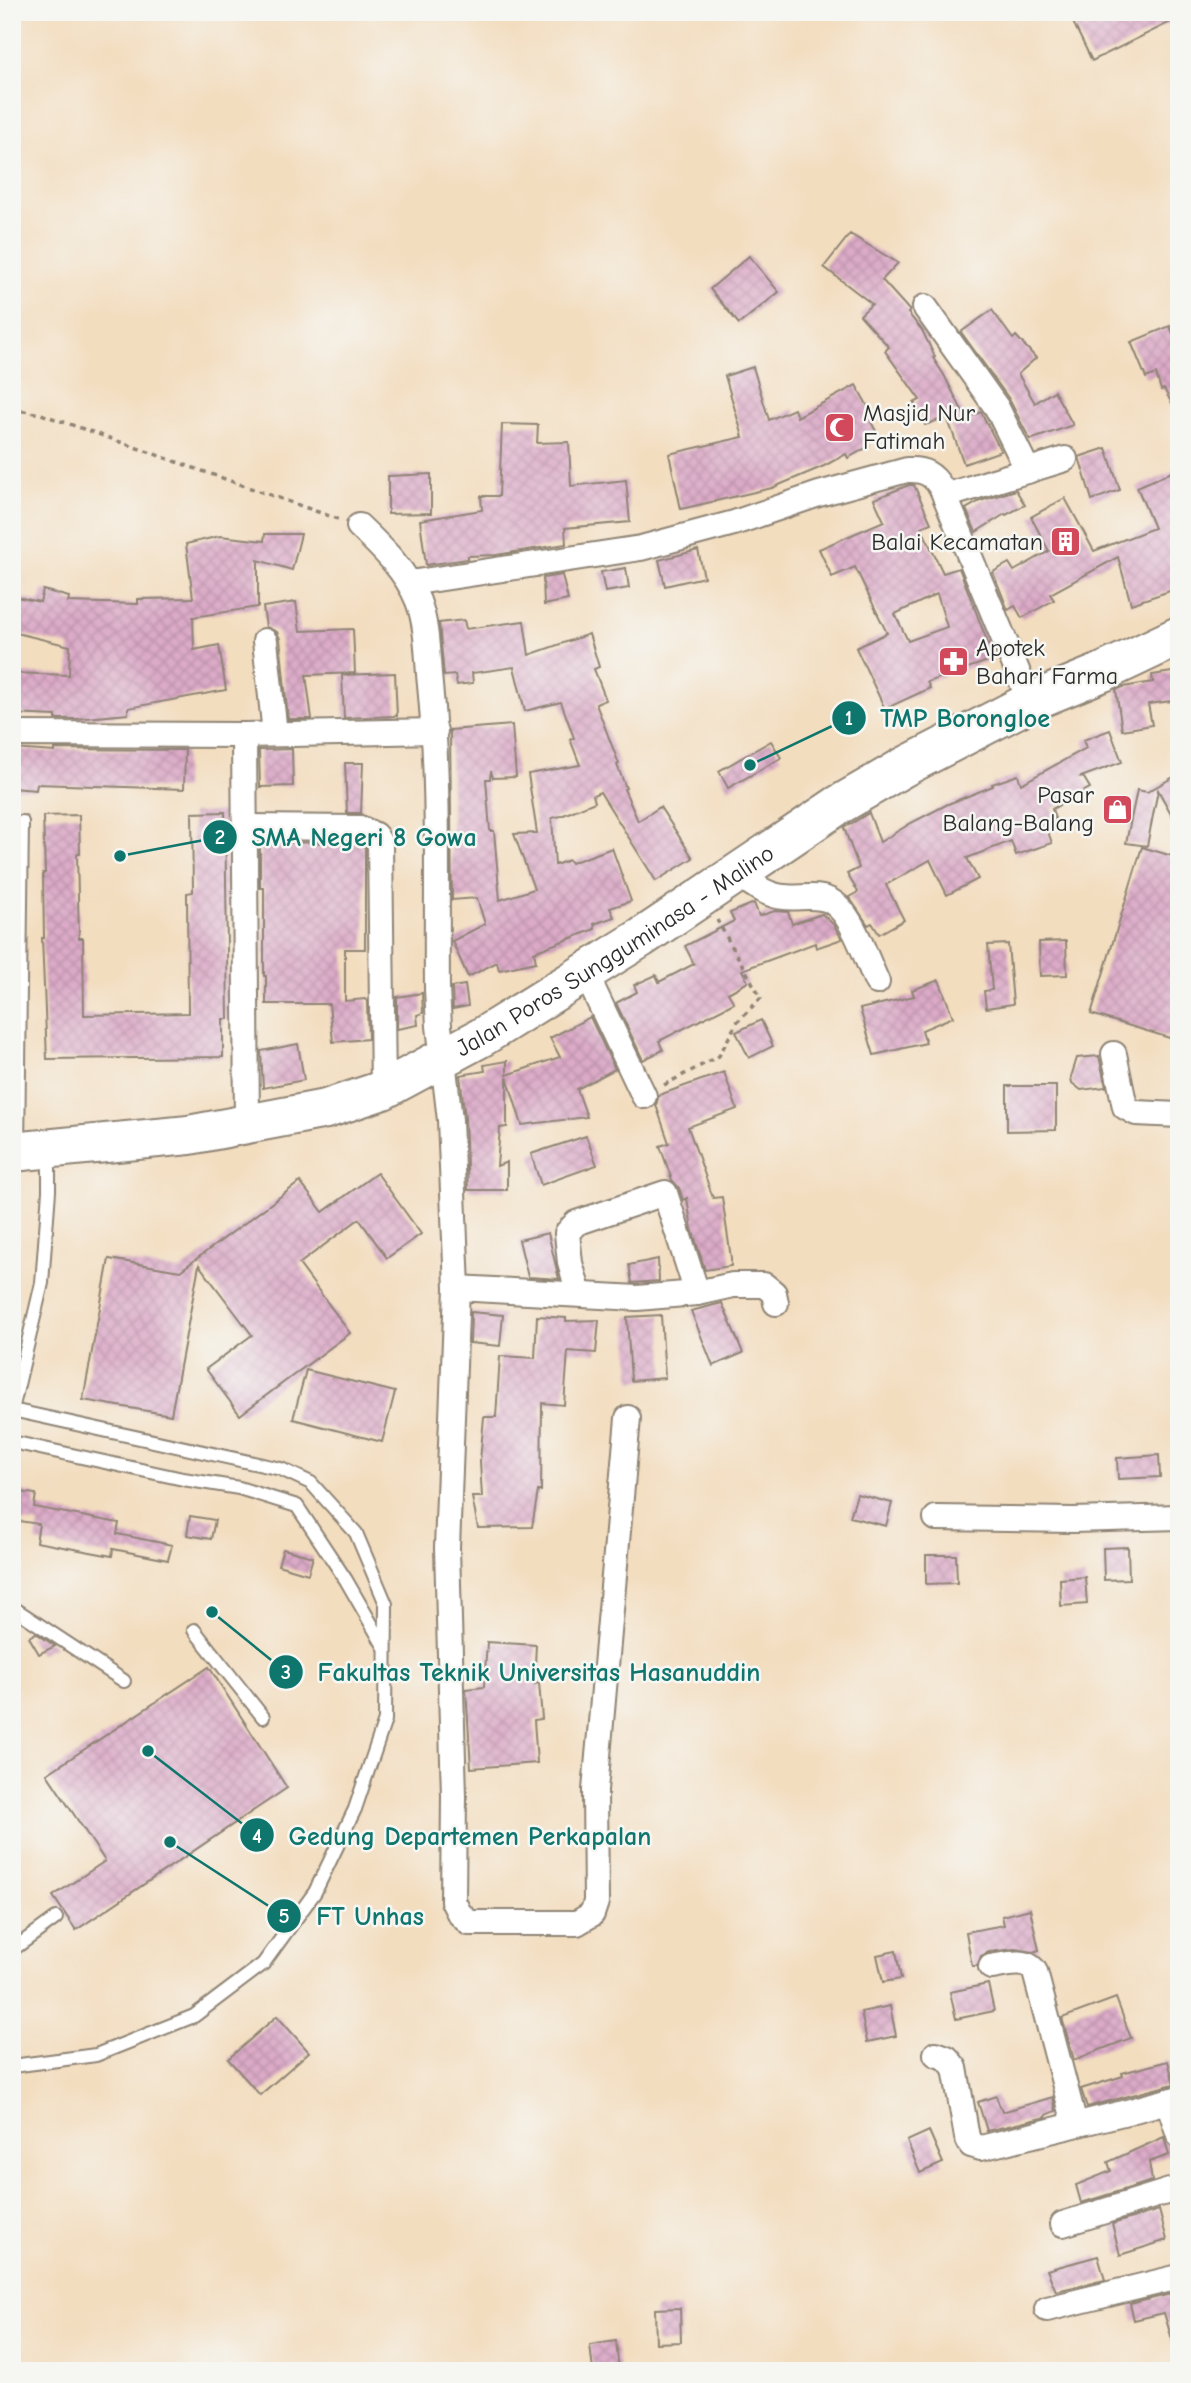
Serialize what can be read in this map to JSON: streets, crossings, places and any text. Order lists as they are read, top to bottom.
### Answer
{
  "streets": {
    "main road": ["Jalan Poros Sungguminasa - Malino"]
  },
  "places": {
    "mosque": ["Masjid Nur Fatimah"],
    "building": ["Balai Kecamatan"],
    "pharmacy": ["Apotek Bahari Farma"],
    "other": [
      "TMP Borongloe",
      "SMA Negeri 8 Gowa",
      "Fakultas Teknik Universitas Hasanuddin",
      "Gedung Departemen Perkapalan",
      "FT Unhas"
    ],
    "shop": ["Pasar Balang-Balang"]
  }
}
